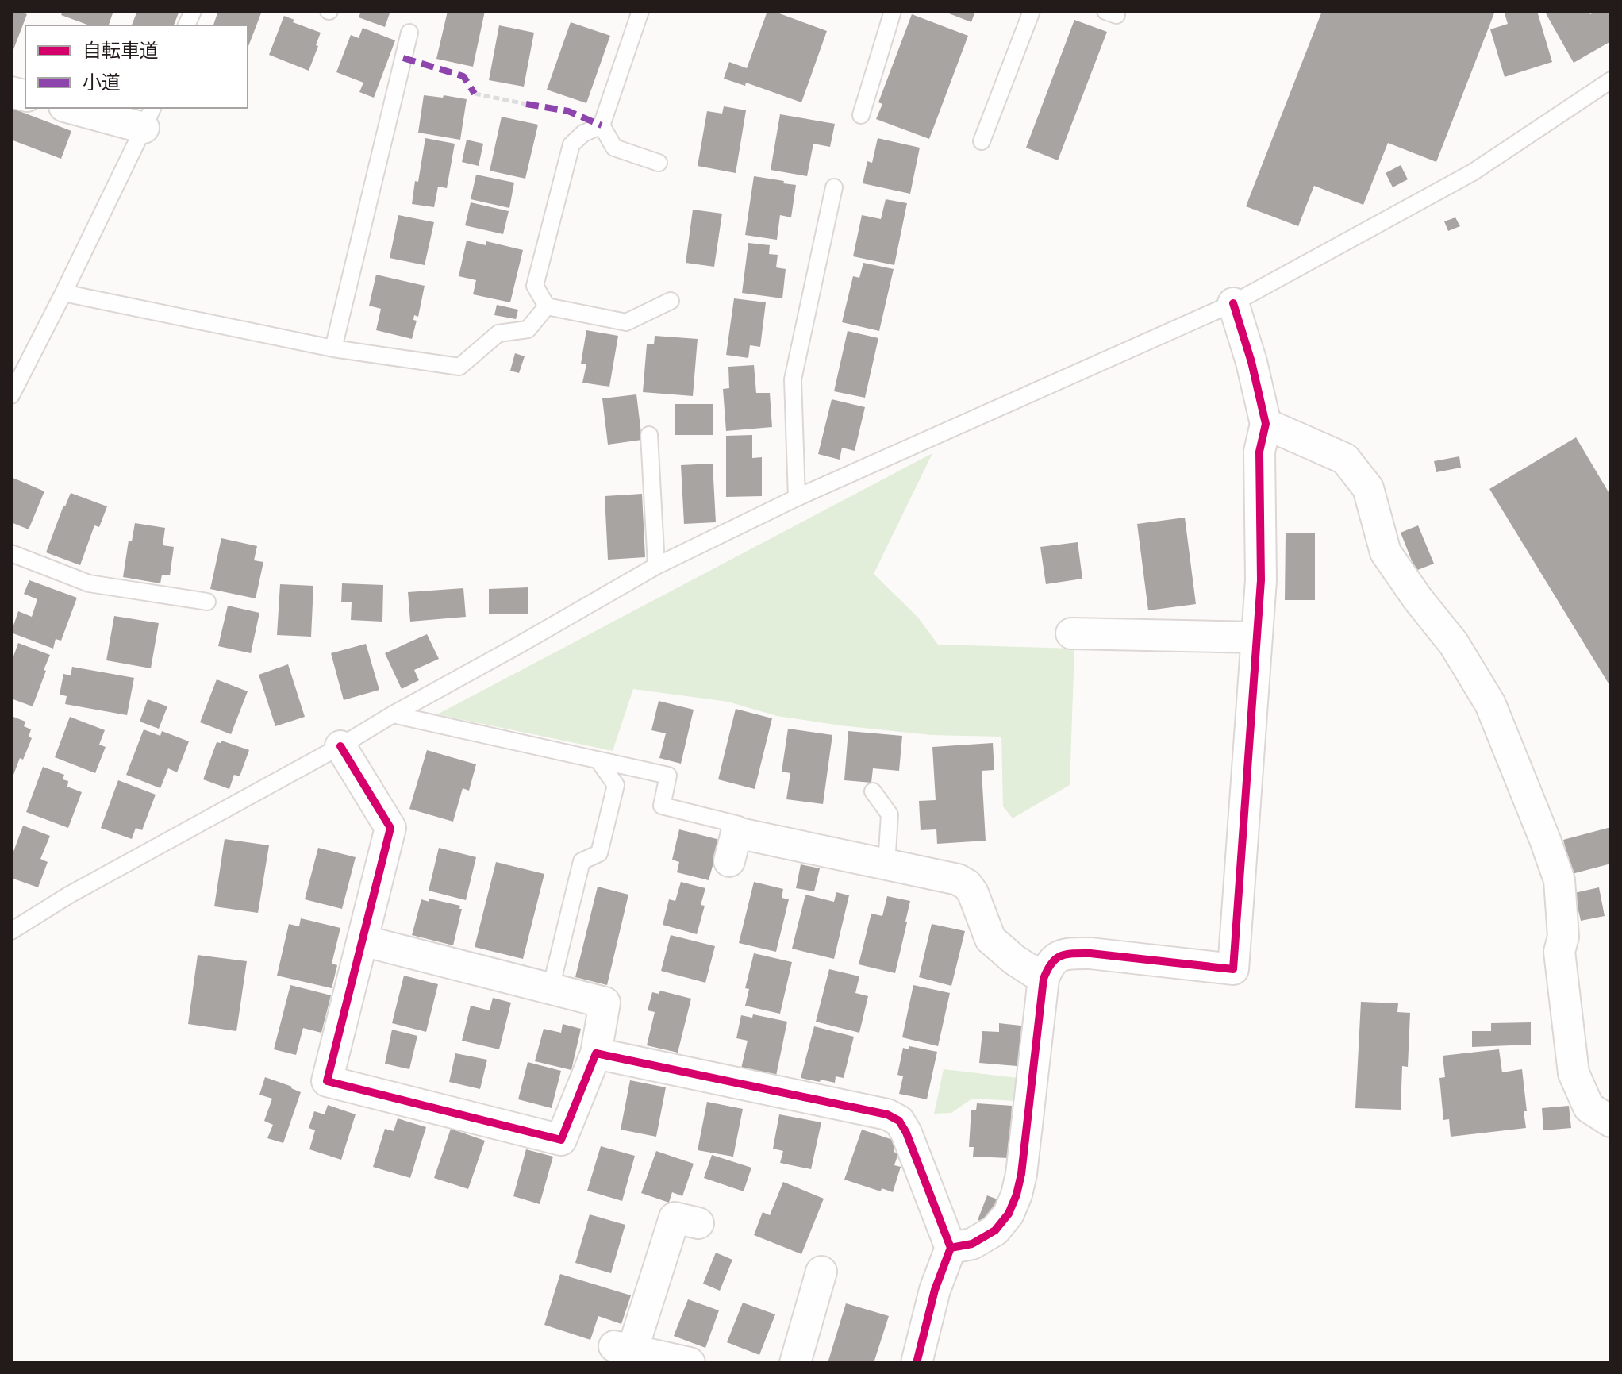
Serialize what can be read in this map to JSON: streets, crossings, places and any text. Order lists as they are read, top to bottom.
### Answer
{
  "legend": ["自転車道", "小道"]
}
